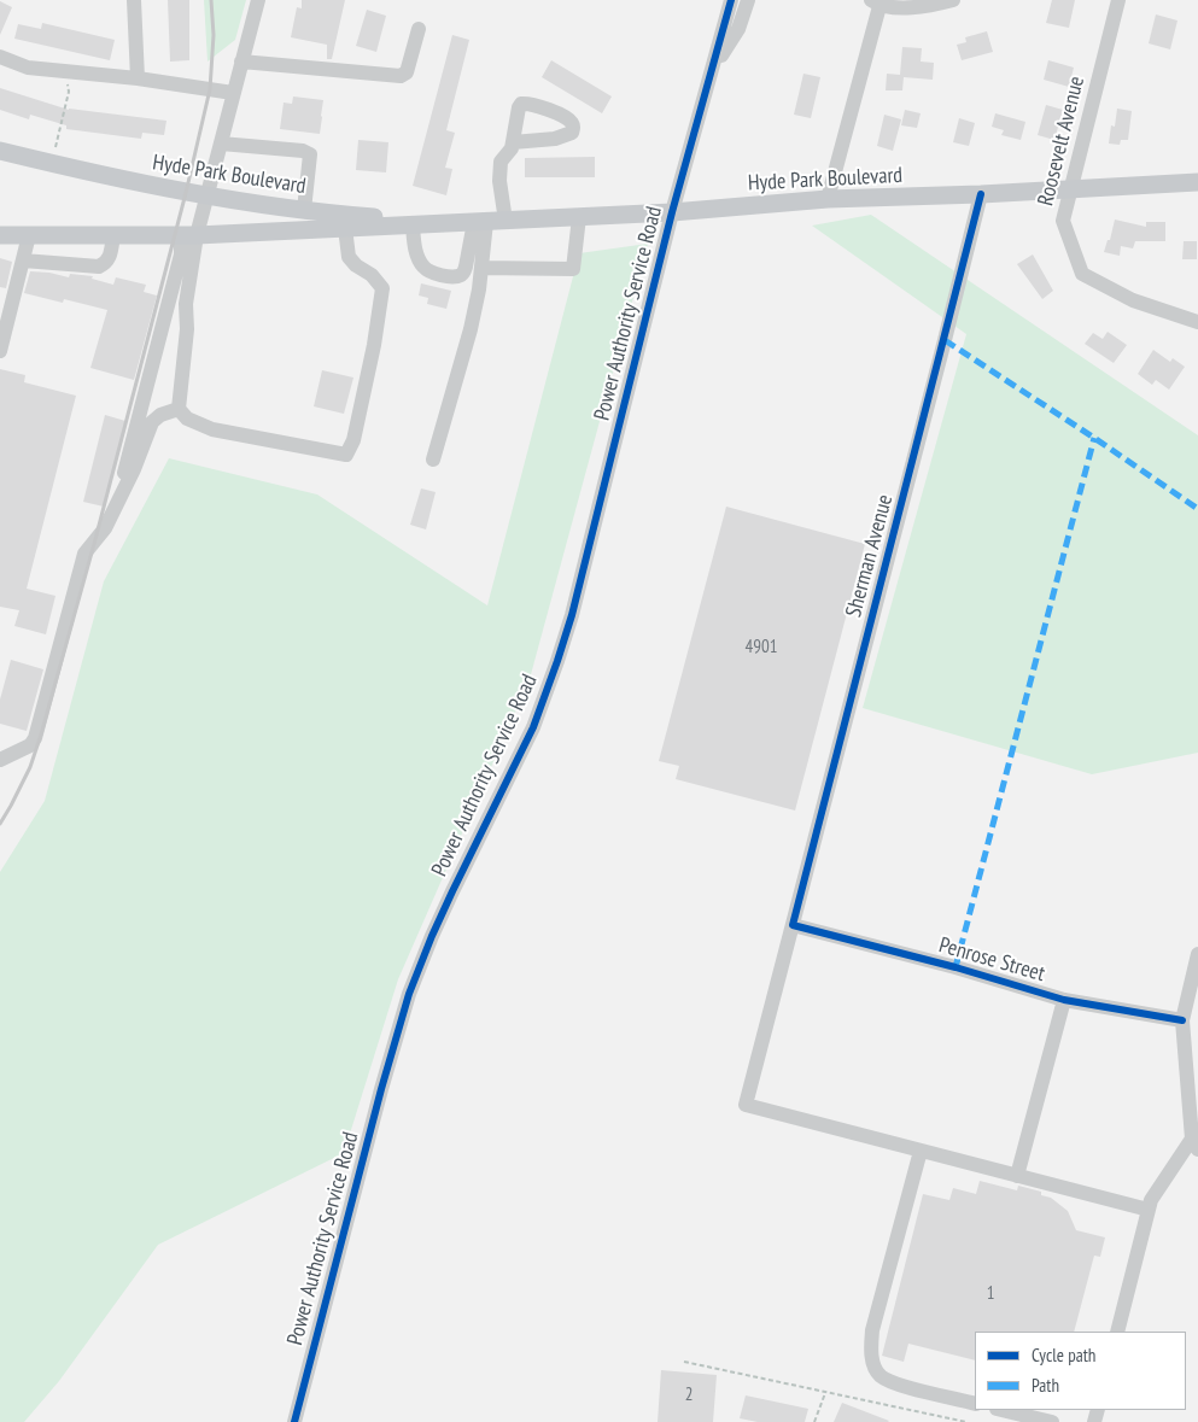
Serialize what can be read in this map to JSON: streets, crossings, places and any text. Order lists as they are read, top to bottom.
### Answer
{
  "streets": {
    "main road": ["Hyde Park Boulevard"],
    "street": [
      "Roosevelt Avenue",
      "Power Authority Service Road",
      "Sherman Avenue",
      "Penrose Street"
    ]
  },
  "crossings": [
    ["Roosevelt Avenue", "Hyde Park Boulevard"],
    ["Hyde Park Boulevard", "Power Authority Service Road"],
    ["Hyde Park Boulevard", "Sherman Avenue"],
    ["Sherman Avenue", "Penrose Street"]
  ],
  "house_numbers": ["4901", "1", "2"],
  "legend": ["Cycle path", "Path"]
}
